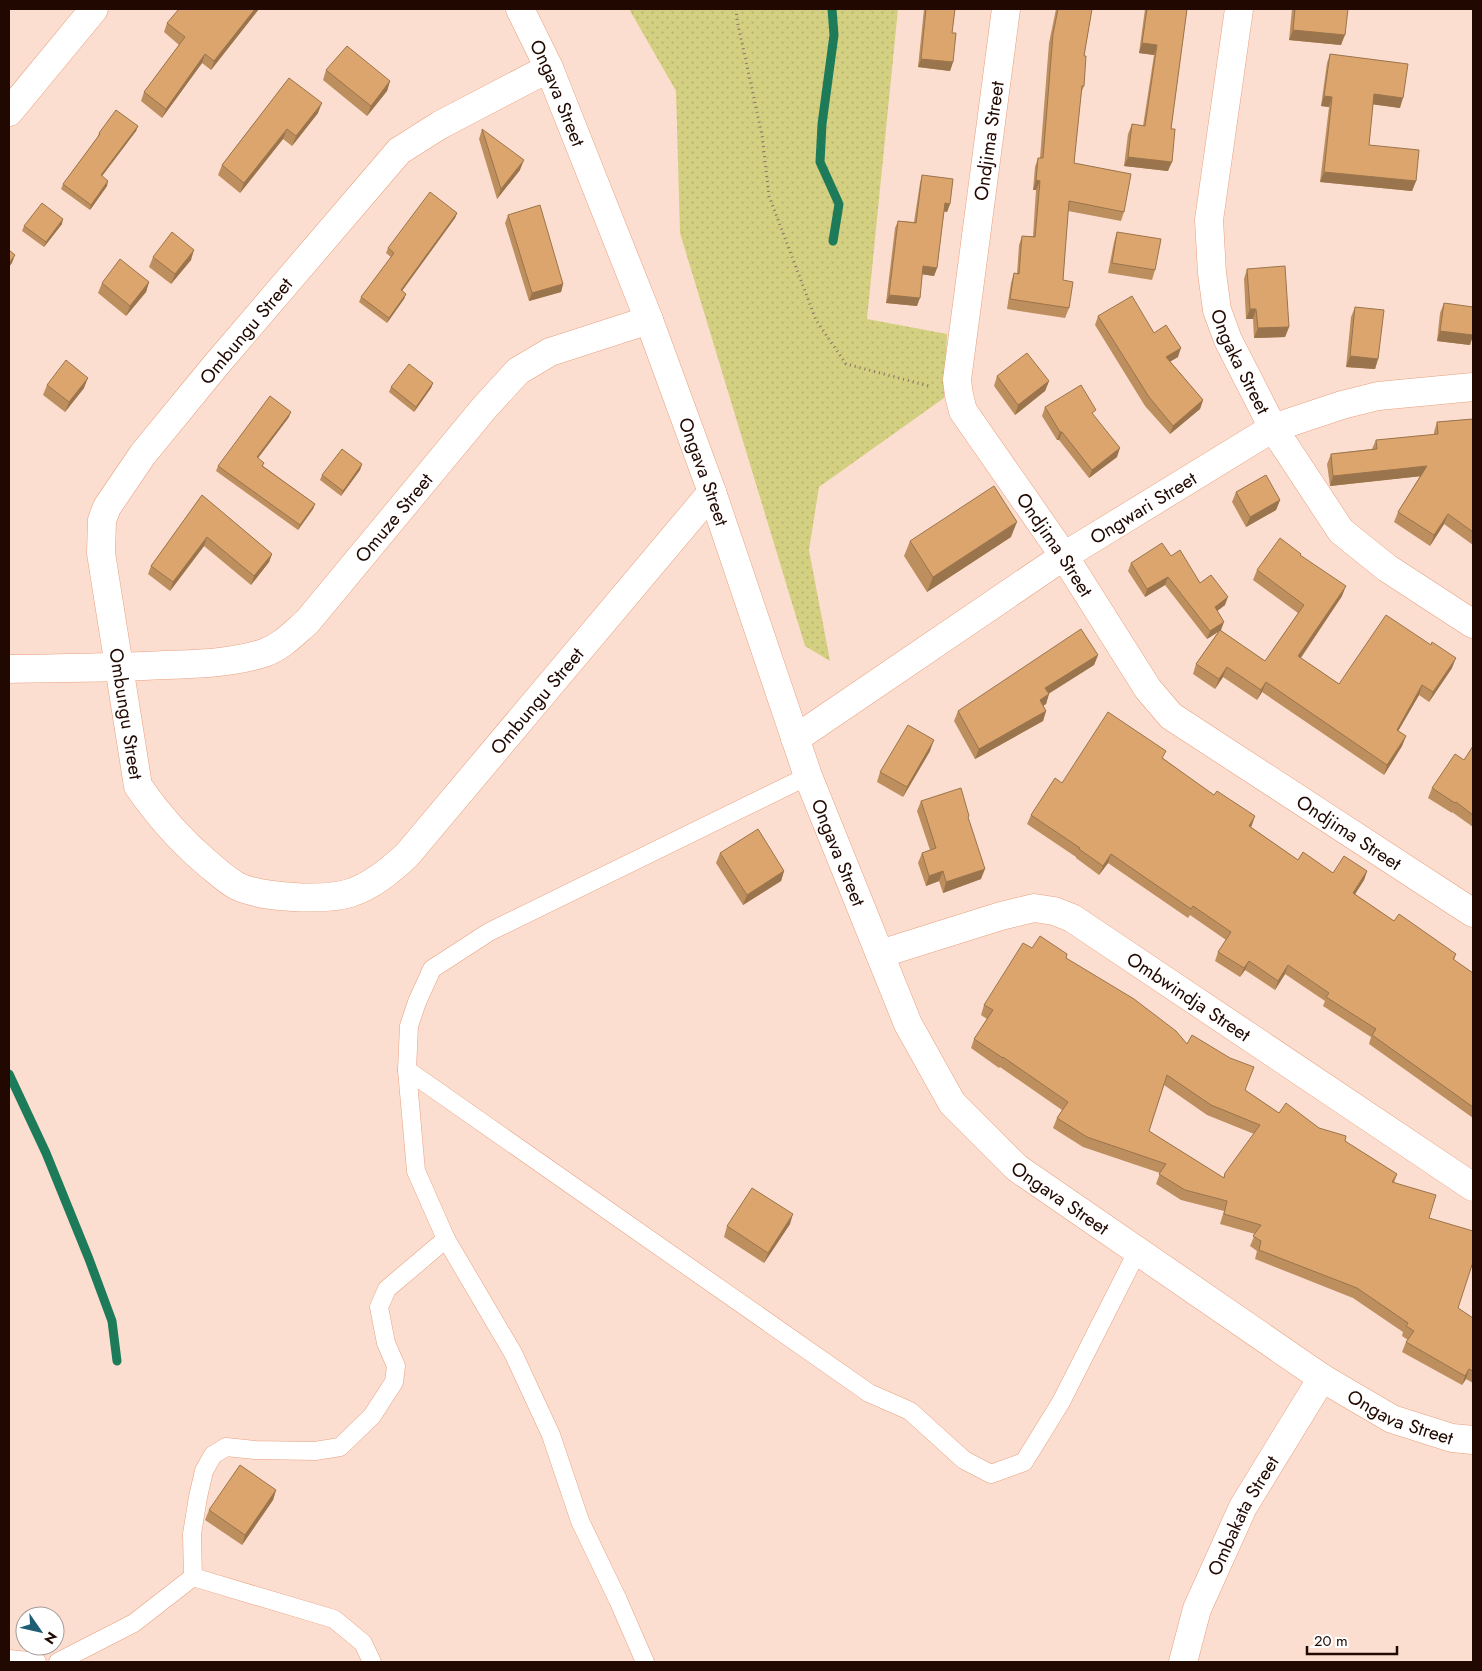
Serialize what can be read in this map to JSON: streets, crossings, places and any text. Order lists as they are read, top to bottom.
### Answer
{
  "streets": {
    "street": [
      "Ongava Street",
      "Ondjima Street",
      "Ombungu Street",
      "Ongaka Street",
      "Ongwari Street",
      "Omuze Street",
      "Ombwindja Street",
      "Ombakata Street"
    ]
  },
  "crossings": [
    ["Ongava Street", "Ombungu Street"],
    ["Ongava Street", "Ongwari Street"],
    ["Ongava Street", "Omuze Street"],
    ["Ongava Street", "Ombwindja Street"],
    ["Ongava Street", "Ombakata Street"],
    ["Ondjima Street", "Ongwari Street"],
    ["Ombungu Street", "Omuze Street"],
    ["Ongaka Street", "Ongwari Street"]
  ],
  "scale_bar": "20 m",
  "north": "bottom right"
}
